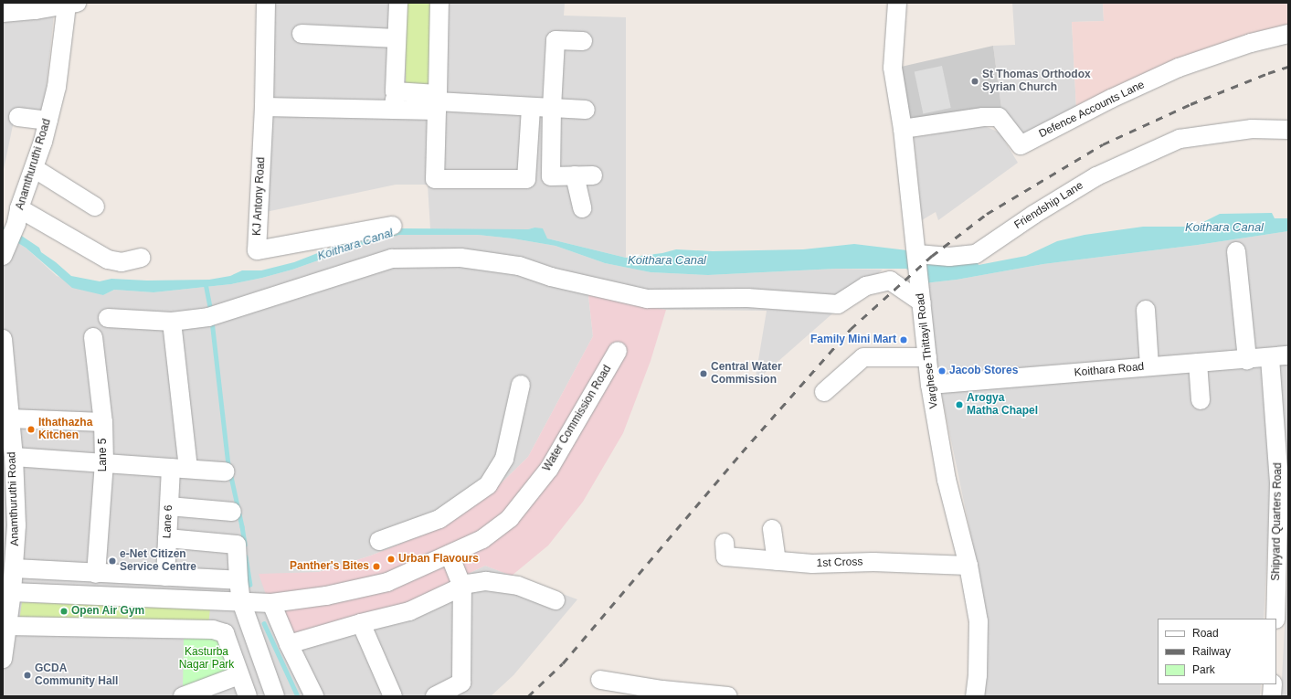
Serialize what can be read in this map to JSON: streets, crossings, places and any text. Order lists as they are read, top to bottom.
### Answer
{
  "streets": {
    "street": [
      "Defence Accounts Lane",
      "Anamthuruthi Road",
      "KJ Antony Road",
      "Friendship Lane",
      "Varghese Thittayil Road",
      "Koithara Road",
      "Water Commission Road",
      "Lane 5",
      "Lane 6",
      "Shipyard Quarters Road",
      "1st Cross"
    ]
  },
  "crossings": [
    ["Defence Accounts Lane", "Varghese Thittayil Road"],
    ["Anamthuruthi Road", "Water Commission Road"],
    ["Friendship Lane", "Varghese Thittayil Road"],
    ["Varghese Thittayil Road", "Koithara Road"],
    ["Varghese Thittayil Road", "1st Cross"],
    ["Koithara Road", "Shipyard Quarters Road"]
  ],
  "water": ["Koithara Canal"],
  "parks": ["Kasturba Nagar Park"],
  "places": [
    "St Thomas Orthodox Syrian Church",
    "Family Mini Mart",
    "Jacob Stores",
    "Central Water Commission",
    "Arogya Matha Chapel",
    "Ithathazha Kitchen",
    "Urban Flavours",
    "e-Net Citizen Service Centre",
    "Panther's Bites",
    "Open Air Gym",
    "GCDA Community Hall"
  ],
  "legend": ["Road", "Railway", "Park"]
}
